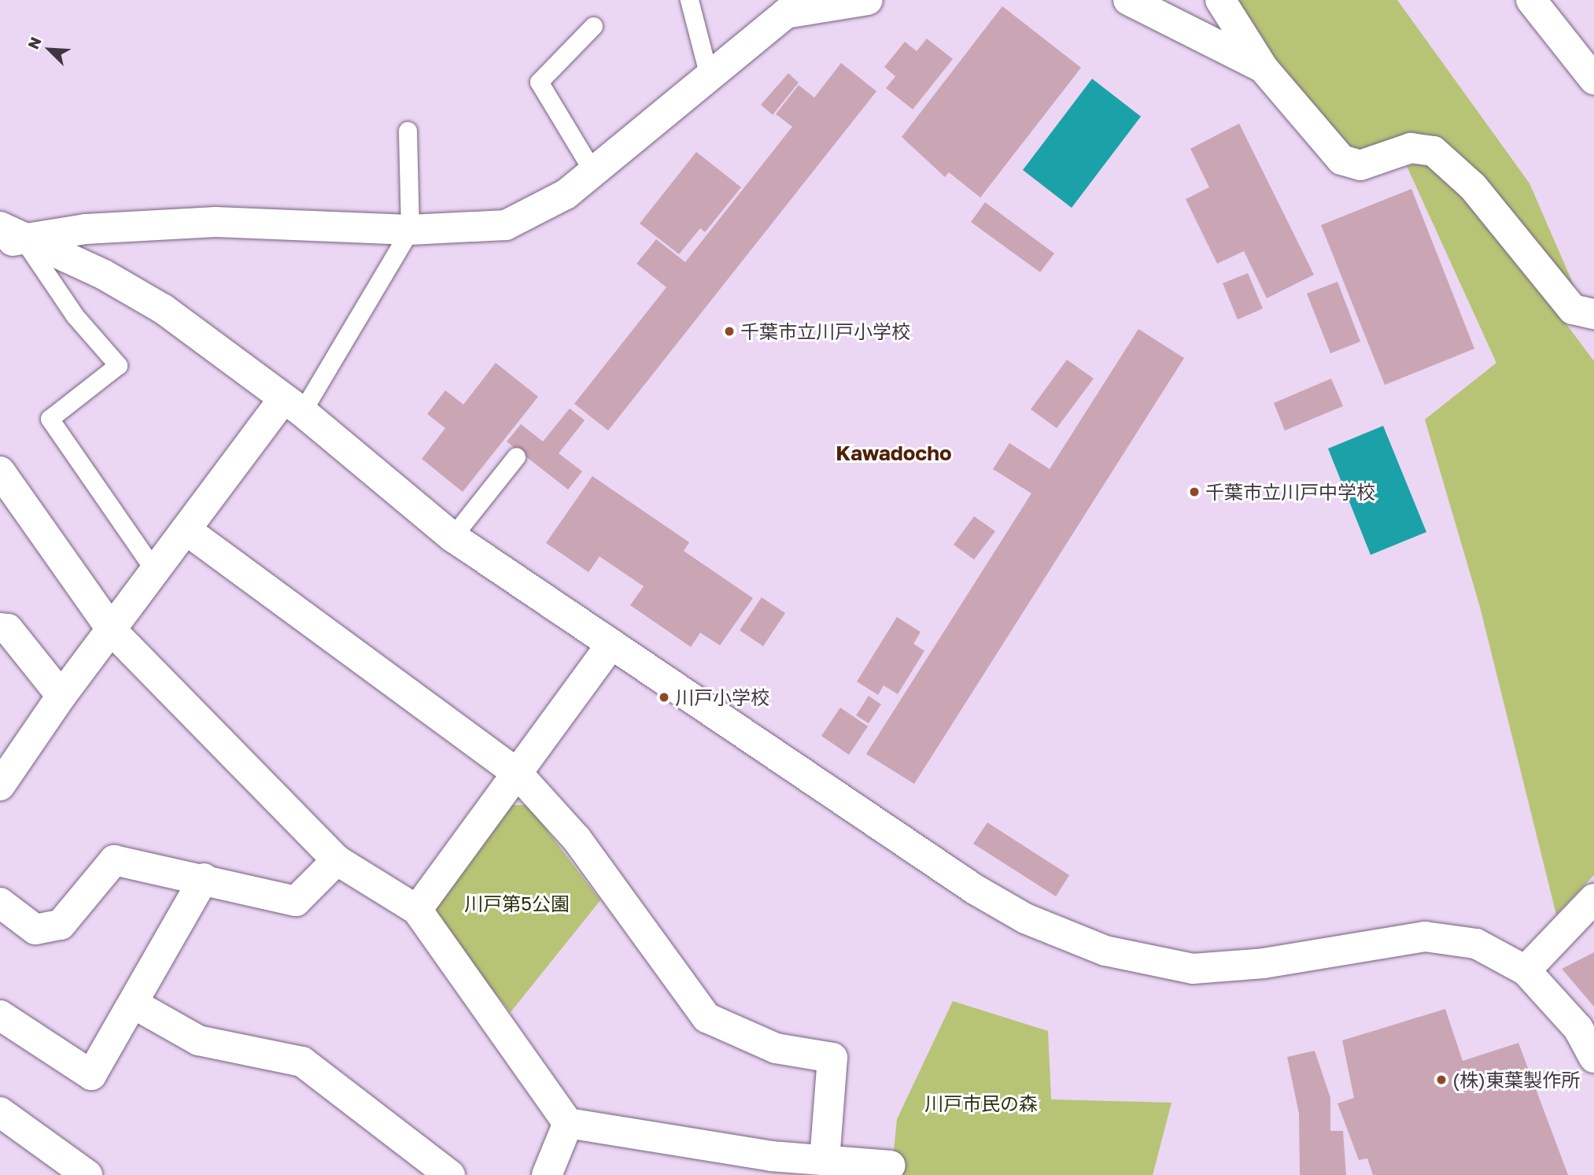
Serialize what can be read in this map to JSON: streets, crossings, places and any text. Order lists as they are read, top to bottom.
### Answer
{
  "districts": ["Kawadocho"],
  "parks": ["川戸第5公園", "川戸市民の森"],
  "places": [
    "千葉市立川戸小学校",
    "千葉市立川戸中学校",
    "川戸小学校",
    "(株)東葉製作所"
  ],
  "north": "top left"
}
